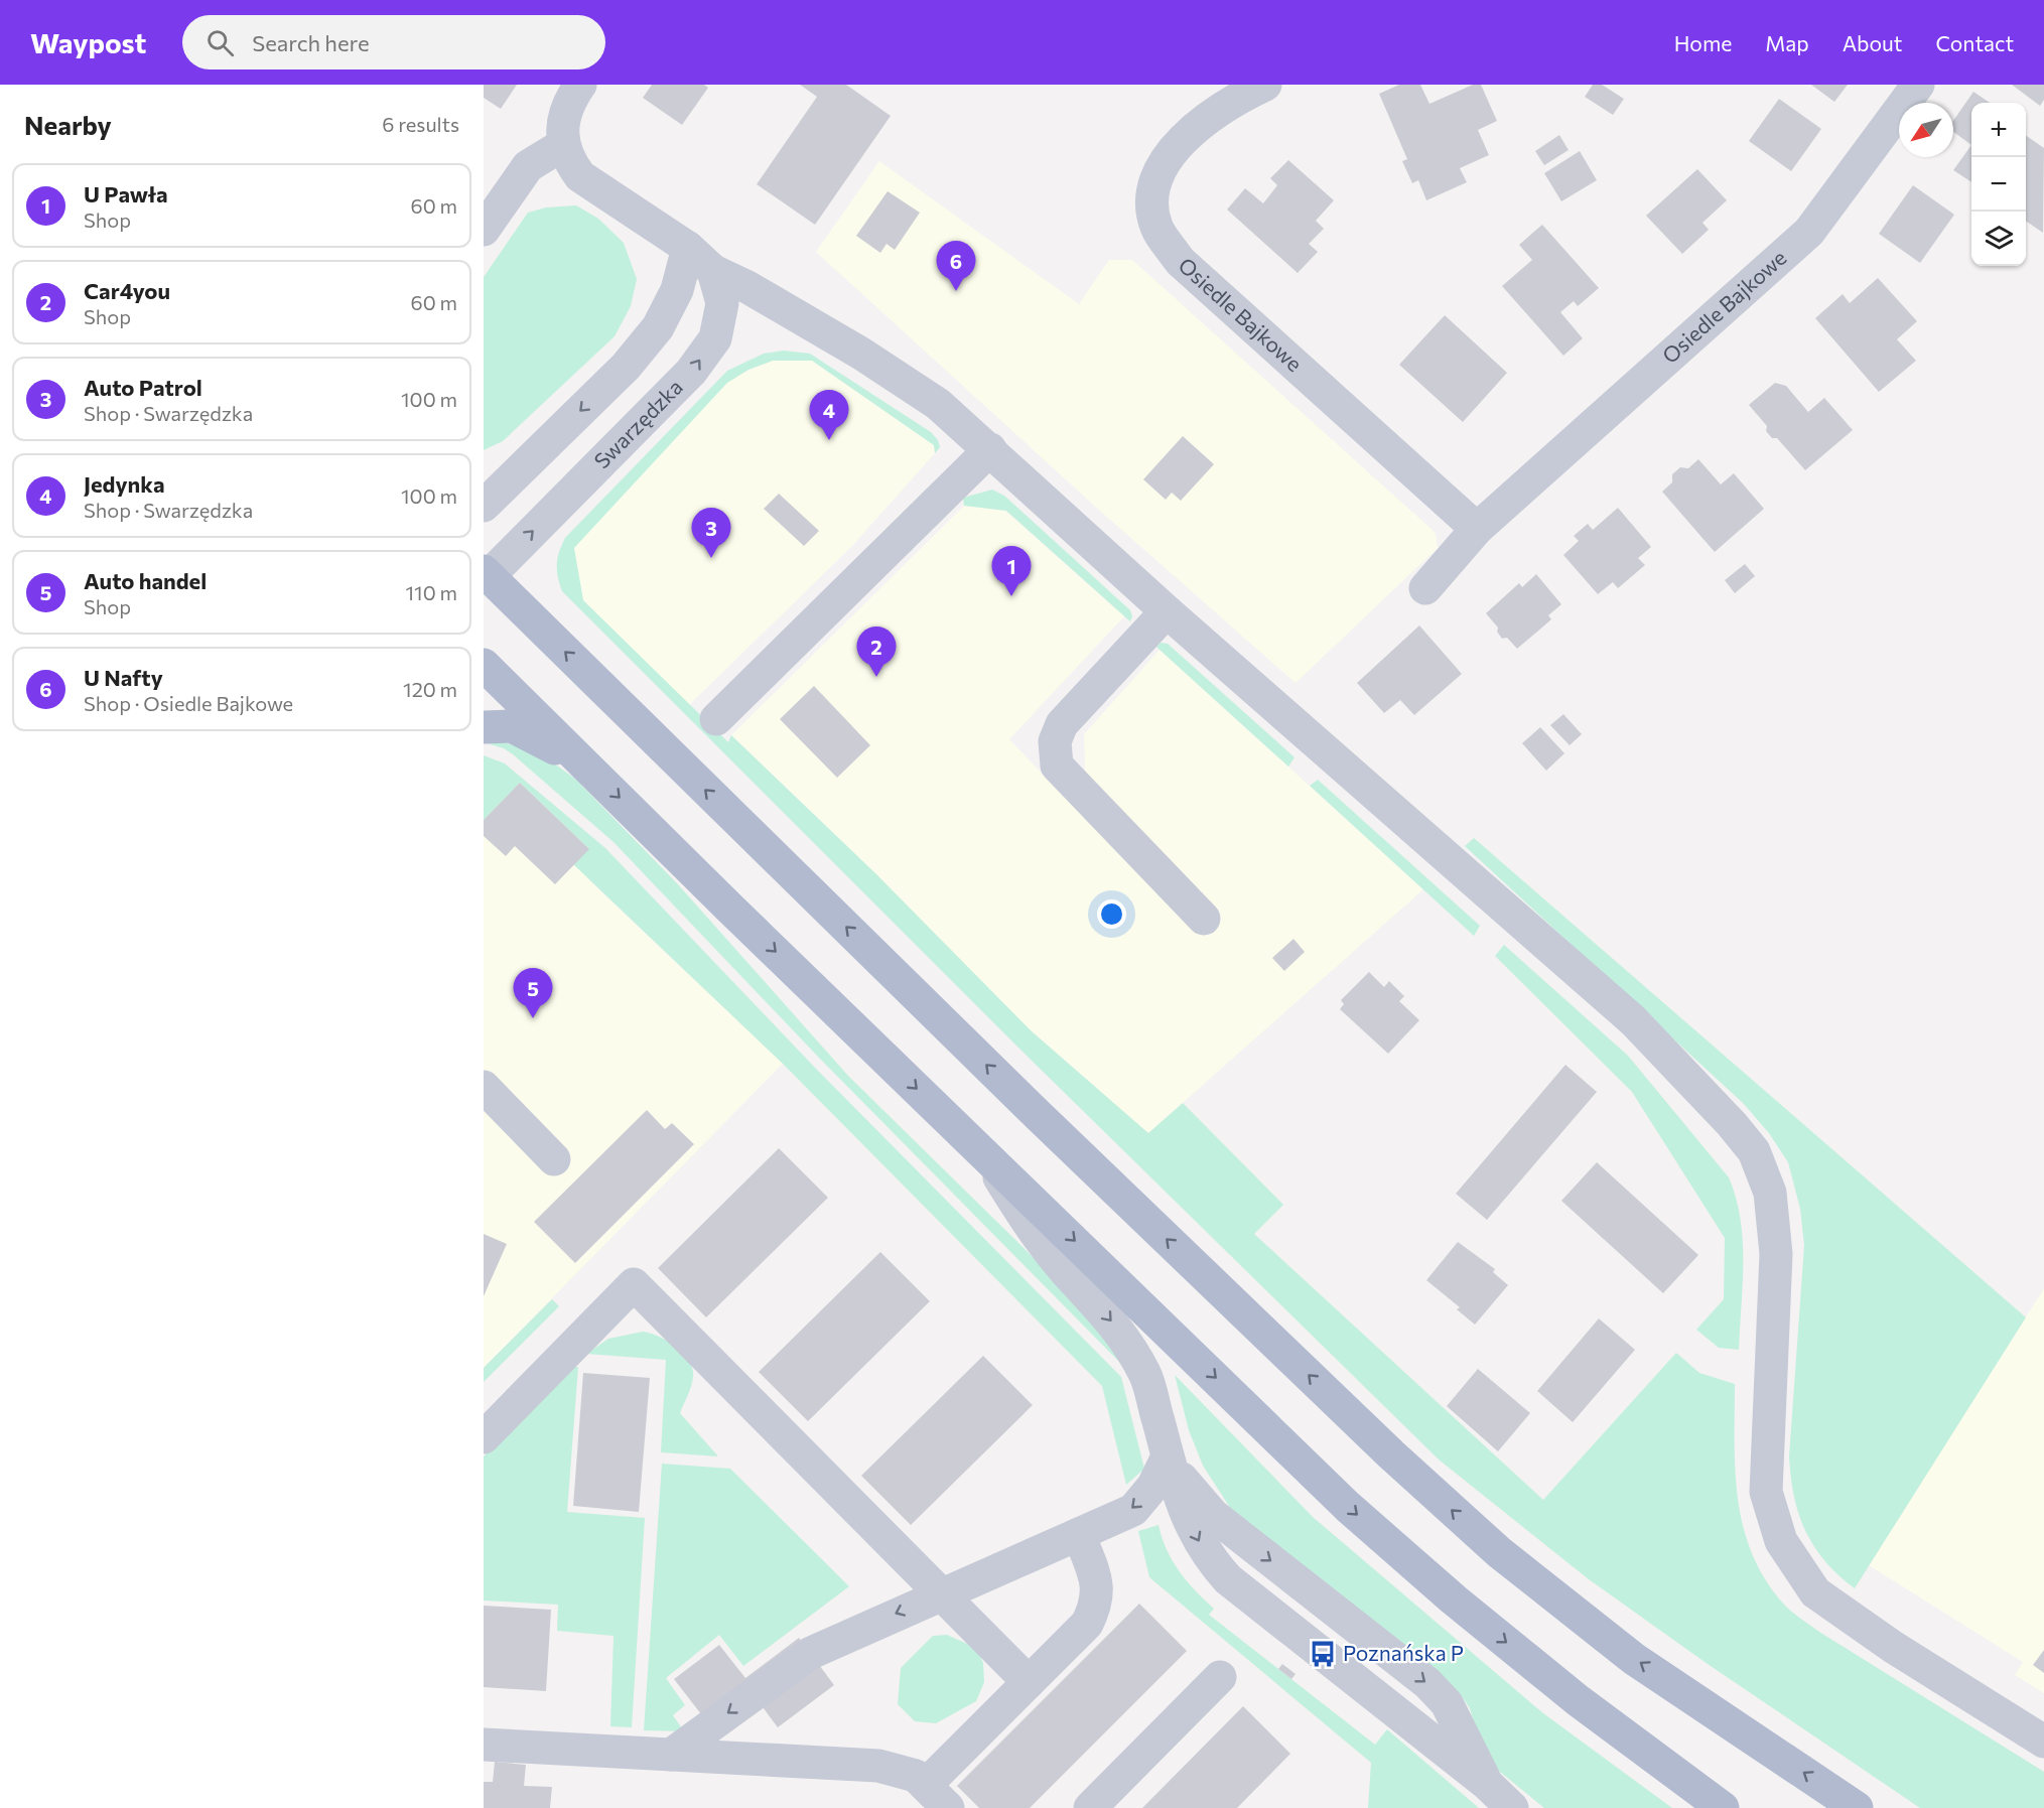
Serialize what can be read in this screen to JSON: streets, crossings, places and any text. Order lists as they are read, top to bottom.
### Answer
{
  "streets": {
    "street": ["Osiedle Bajkowe", "Swarzędzka"]
  },
  "places": {
    "bus stop": ["Poznańska P"]
  },
  "north": "bottom left",
  "page": {
    "header": "Waypost",
    "search": "Search here",
    "nav": [
      "Home",
      "Map",
      "About",
      "Contact"
    ],
    "heading": ["Nearby", "6 results"],
    "map_buttons": ["+", "−"],
    "list": [
      {
        "mark": "1",
        "name": "U Pawła",
        "note": "Shop",
        "value": "60 m"
      },
      {
        "mark": "2",
        "name": "Car4you",
        "note": "Shop",
        "value": "60 m"
      },
      {
        "mark": "3",
        "name": "Auto Patrol",
        "note": "Shop · Swarzędzka",
        "value": "100 m"
      },
      {
        "mark": "4",
        "name": "Jedynka",
        "note": "Shop · Swarzędzka",
        "value": "100 m"
      },
      {
        "mark": "5",
        "name": "Auto handel",
        "note": "Shop",
        "value": "110 m"
      },
      {
        "mark": "6",
        "name": "U Nafty",
        "note": "Shop · Osiedle Bajkowe",
        "value": "120 m"
      }
    ],
    "pins": [
      "6",
      "4",
      "3",
      "1",
      "2",
      "5"
    ]
  }
}
